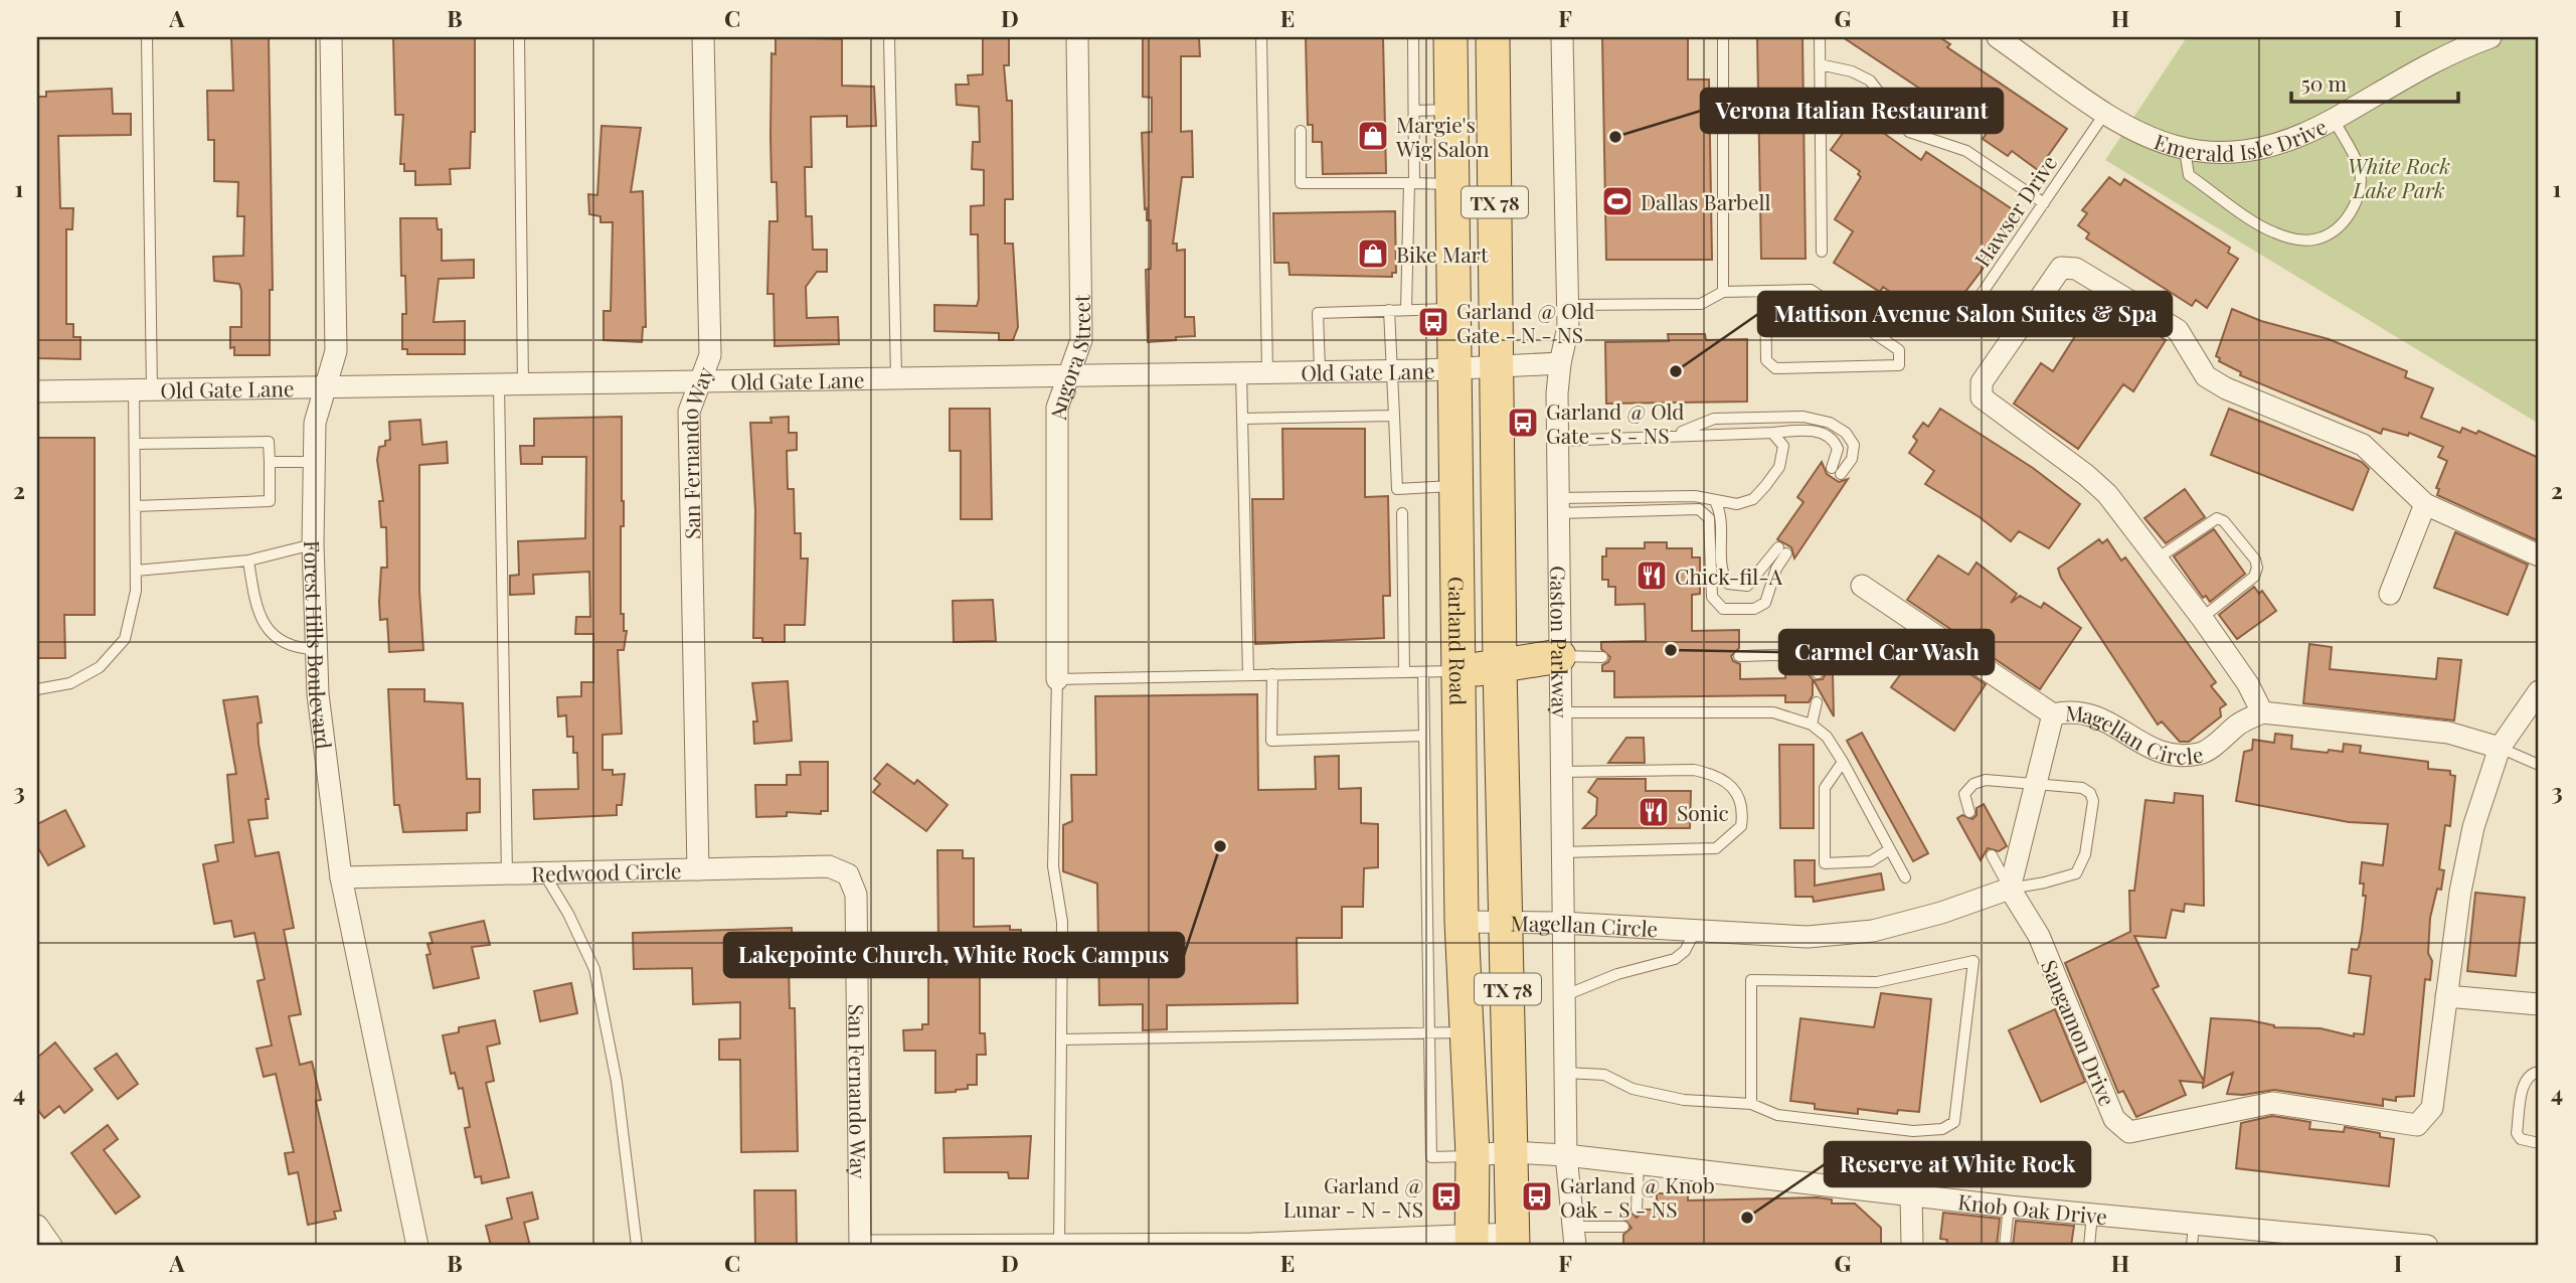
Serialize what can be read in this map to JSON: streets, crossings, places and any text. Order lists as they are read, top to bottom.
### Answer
{
  "streets": {
    "main road": ["TX 78", "Garland Road"],
    "street": [
      "Emerald Isle Drive",
      "Angora Street",
      "Old Gate Lane",
      "San Fernando Way",
      "Gaston Parkway",
      "Forest Hills Boulevard",
      "Magellan Circle",
      "Redwood Circle",
      "Sangamon Drive",
      "Knob Oak Drive"
    ],
    "lane": ["Hawser Drive"]
  },
  "crossings": [
    ["Emerald Isle Drive", "Hawser Drive"],
    ["Angora Street", "Old Gate Lane"],
    ["Old Gate Lane", "San Fernando Way"],
    ["Old Gate Lane", "Gaston Parkway"],
    ["Old Gate Lane", "Garland Road"],
    ["Old Gate Lane", "Forest Hills Boulevard"],
    ["San Fernando Way", "Redwood Circle"],
    ["Gaston Parkway", "Magellan Circle"],
    ["Gaston Parkway", "Knob Oak Drive"],
    ["Garland Road", "Magellan Circle"],
    ["Garland Road", "Knob Oak Drive"],
    ["Forest Hills Boulevard", "Redwood Circle"],
    ["Magellan Circle", "Sangamon Drive"]
  ],
  "parks": ["White Rock Lake Park"],
  "places": {
    "shop": ["Margie's Wig Salon", "Bike Mart"],
    "other": [
      "Verona Italian Restaurant",
      "Mattison Avenue Salon Suites & Spa",
      "Carmel Car Wash",
      "Lakepointe Church, White Rock Campus",
      "Reserve at White Rock"
    ],
    "sports": ["Dallas Barbell"],
    "bus stop": [
      "Garland @ Old Gate - N - NS",
      "Garland @ Old Gate - S - NS",
      "Garland @ Lunar - N - NS",
      "Garland @ Knob Oak - S - NS"
    ],
    "restaurant": ["Chick-fil-A", "Sonic"]
  },
  "scale_bar": "50 m",
  "grid": {
    "columns": [
      "A",
      "B",
      "C",
      "D",
      "E",
      "F",
      "G",
      "H",
      "I"
    ],
    "rows": [
      "1",
      "2",
      "3",
      "4"
    ]
  }
}
